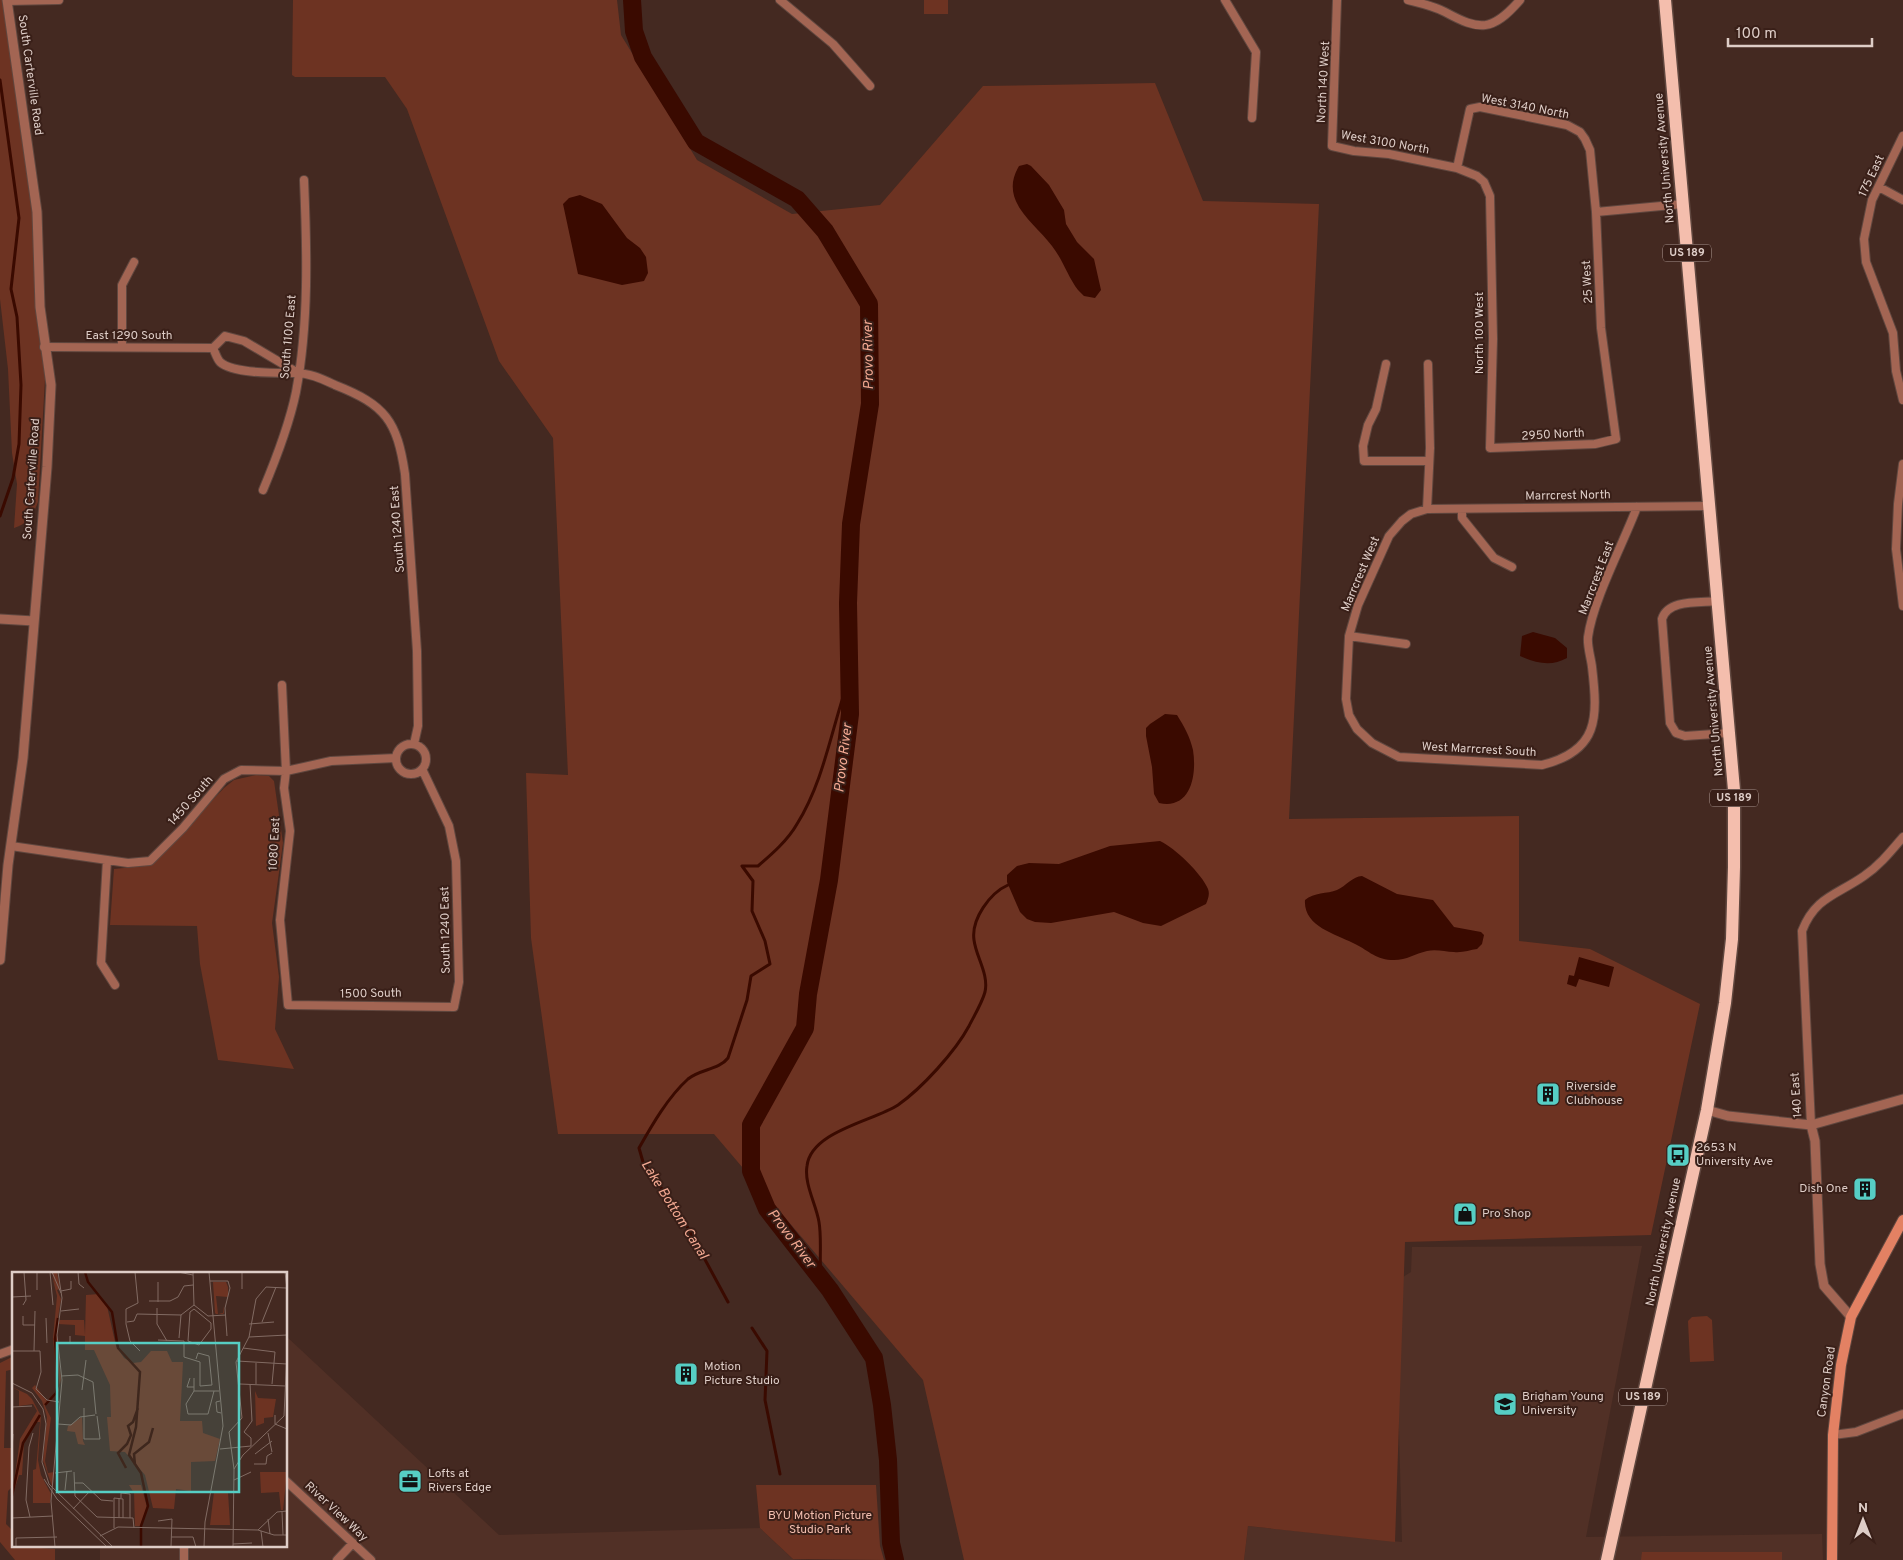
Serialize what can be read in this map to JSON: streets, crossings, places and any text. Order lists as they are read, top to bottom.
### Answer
{
  "streets": {
    "highway": ["North University Avenue", "US 189"],
    "main road": ["Canyon Road"],
    "street": [
      "South Carterville Road",
      "North 140 West",
      "West 3140 North",
      "West 3100 North",
      "175 East",
      "25 West",
      "North 100 West",
      "East 1290 South",
      "South 1100 East",
      "2950 North",
      "Marrcrest North",
      "South 1240 East",
      "Marrcrest West",
      "Marrcrest East",
      "West Marrcrest South",
      "1450 South",
      "1080 East",
      "1500 South",
      "140 East",
      "River View Way"
    ]
  },
  "crossings": [
    ["South Carterville Road", "East 1290 South"],
    ["South Carterville Road", "1450 South"],
    ["North 140 West", "West 3100 North"],
    ["West 3140 North", "West 3100 North"],
    ["West 3140 North", "25 West"],
    ["West 3100 North", "North 100 West"],
    ["North University Avenue", "Marrcrest North"],
    ["25 West", "2950 North"],
    ["North 100 West", "2950 North"],
    ["East 1290 South", "South 1100 East"],
    ["East 1290 South", "South 1240 East"],
    ["South 1100 East", "South 1240 East"],
    ["Marrcrest North", "Marrcrest West"],
    ["Marrcrest North", "Marrcrest East"],
    ["South 1240 East", "1450 South"],
    ["South 1240 East", "1500 South"],
    ["Marrcrest West", "West Marrcrest South"],
    ["Marrcrest East", "West Marrcrest South"],
    ["1450 South", "1080 East"],
    ["1080 East", "1500 South"],
    ["140 East", "Canyon Road"]
  ],
  "water": ["Provo River", "Lake Bottom Canal"],
  "parks": ["BYU Motion Picture Studio Park"],
  "places": {
    "building": ["Riverside Clubhouse", "Dish One", "Motion Picture Studio"],
    "bus stop": ["2653 N University Ave"],
    "shop": ["Pro Shop"],
    "school or university": ["Brigham Young University"],
    "office": ["Lofts at Rivers Edge"]
  },
  "scale_bar": "100 m",
  "north": "top"
}
